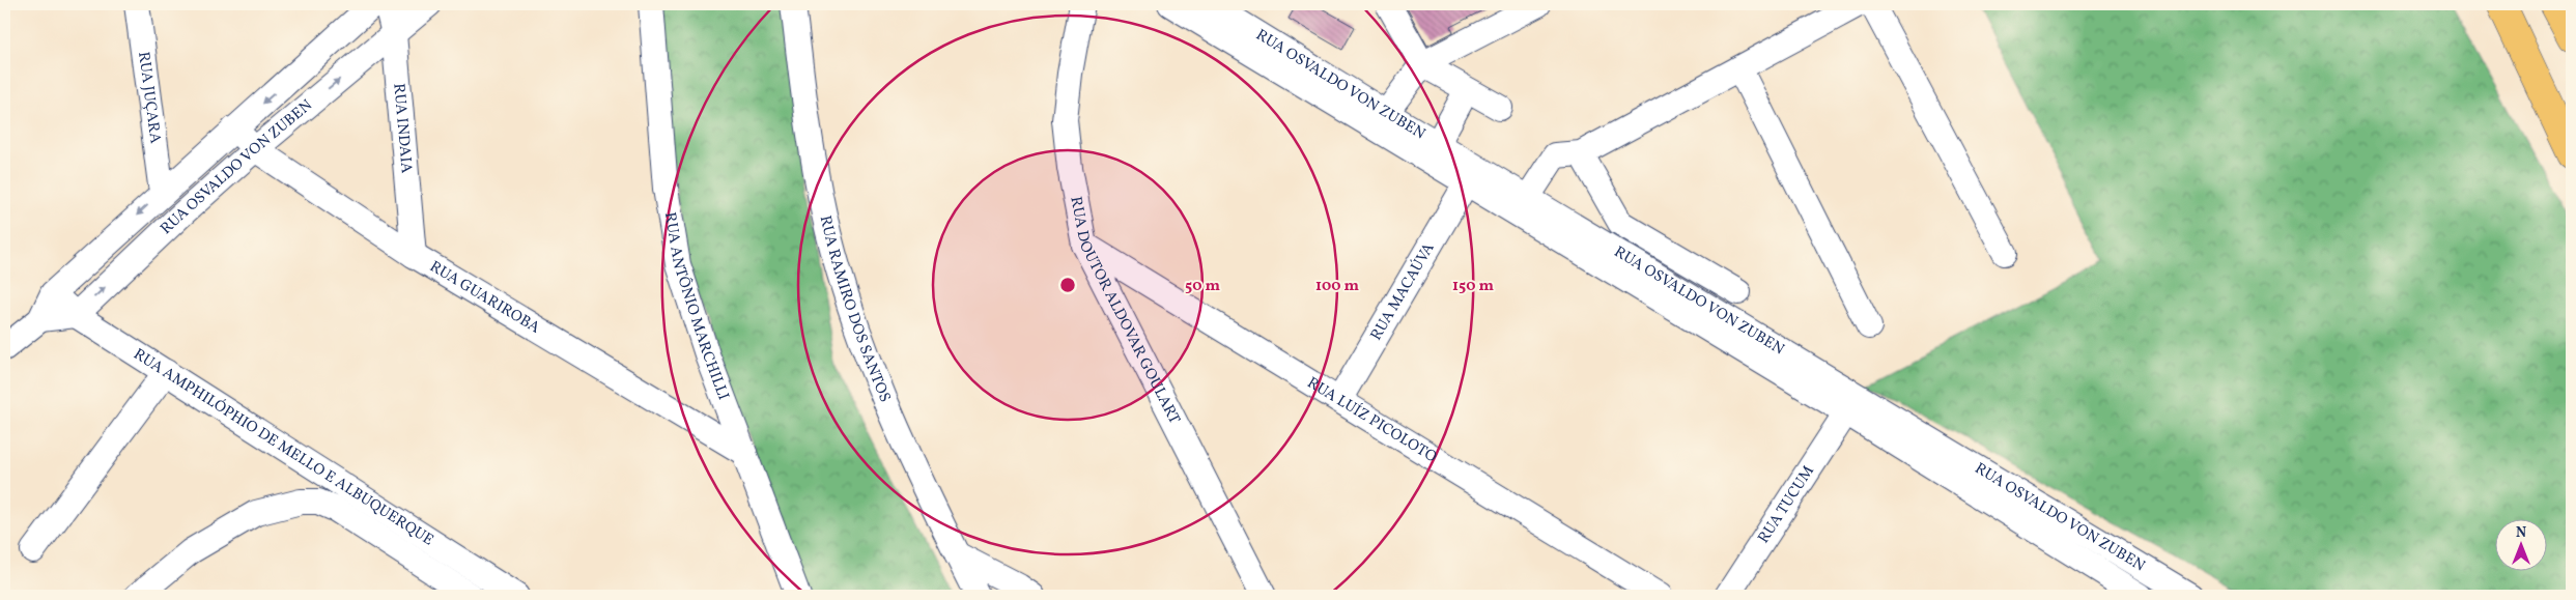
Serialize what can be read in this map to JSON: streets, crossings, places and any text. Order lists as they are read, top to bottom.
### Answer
{
  "streets": {
    "street": [
      "RUA OSVALDO VON ZUBEN",
      "RUA JUÇARA",
      "RUA INDAIA",
      "RUA MACAÚVA",
      "RUA GUARIROBA",
      "RUA ANTÔNIO MARCHILLI",
      "RUA RAMIRO DOS SANTOS",
      "RUA DOUTOR ALDOVAR GOULART",
      "RUA LUÍZ PICOLOTO",
      "RUA AMPHILÓPHIO DE MELLO E ALBUQUERQUE",
      "RUA TUCUM"
    ]
  },
  "crossings": [
    ["RUA OSVALDO VON ZUBEN", "RUA JUÇARA"],
    ["RUA OSVALDO VON ZUBEN", "RUA INDAIA"],
    ["RUA OSVALDO VON ZUBEN", "RUA MACAÚVA"],
    ["RUA OSVALDO VON ZUBEN", "RUA GUARIROBA"],
    ["RUA OSVALDO VON ZUBEN", "RUA AMPHILÓPHIO DE MELLO E ALBUQUERQUE"],
    ["RUA OSVALDO VON ZUBEN", "RUA TUCUM"],
    ["RUA INDAIA", "RUA GUARIROBA"],
    ["RUA MACAÚVA", "RUA LUÍZ PICOLOTO"],
    ["RUA GUARIROBA", "RUA ANTÔNIO MARCHILLI"],
    ["RUA DOUTOR ALDOVAR GOULART", "RUA LUÍZ PICOLOTO"]
  ],
  "north": "top",
  "rings": ["50 m", "100 m", "150 m"]
}
